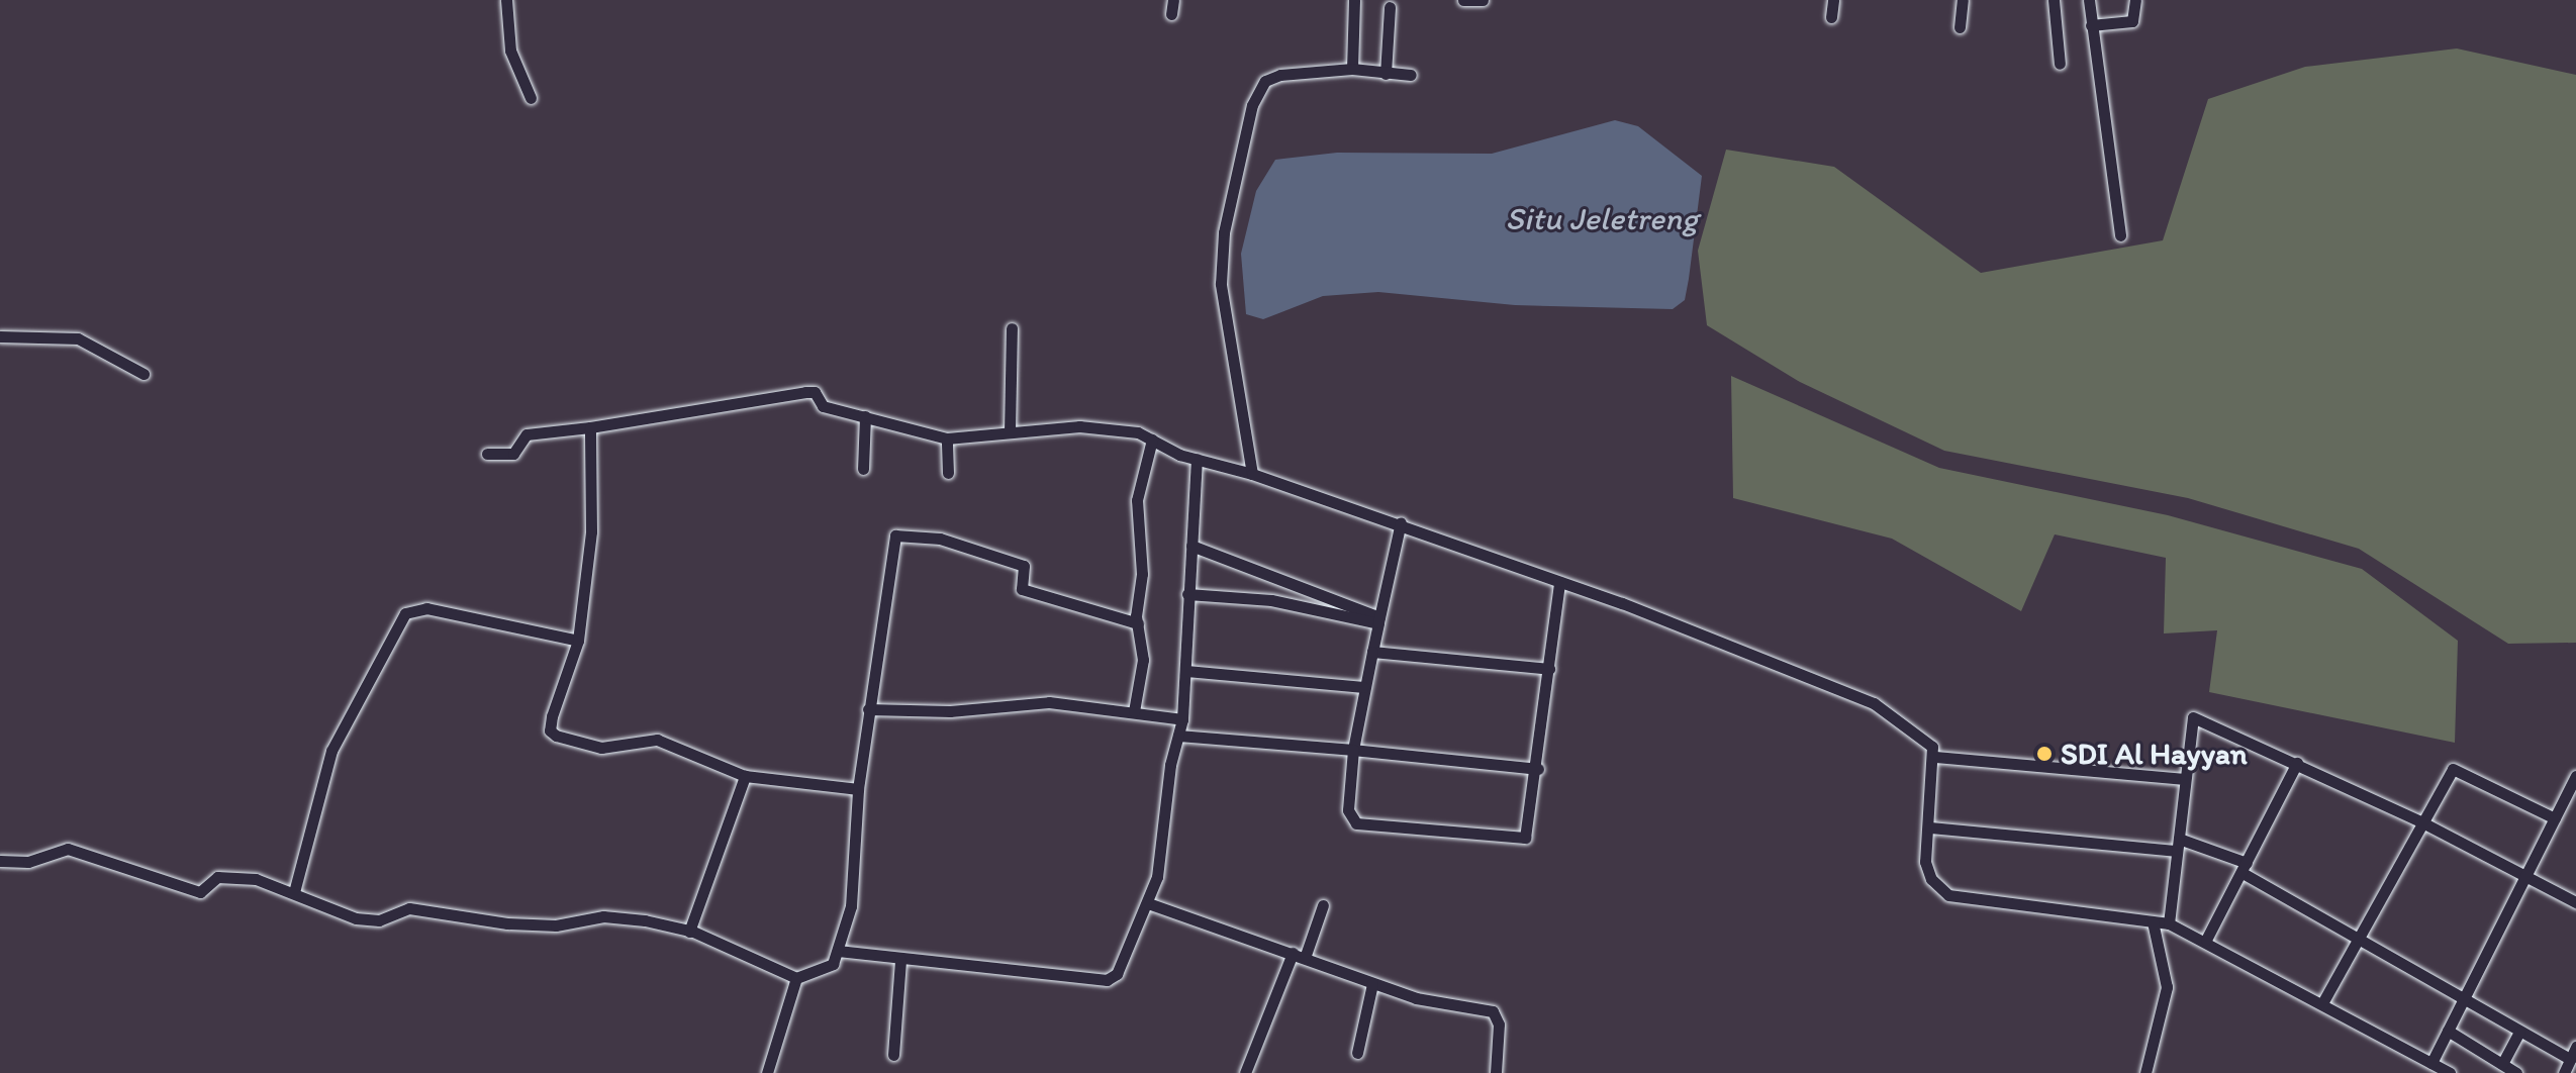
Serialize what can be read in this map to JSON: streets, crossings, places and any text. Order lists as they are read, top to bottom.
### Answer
{
  "water": ["Situ Jeletreng"],
  "places": ["SDI Al Hayyan"]
}
